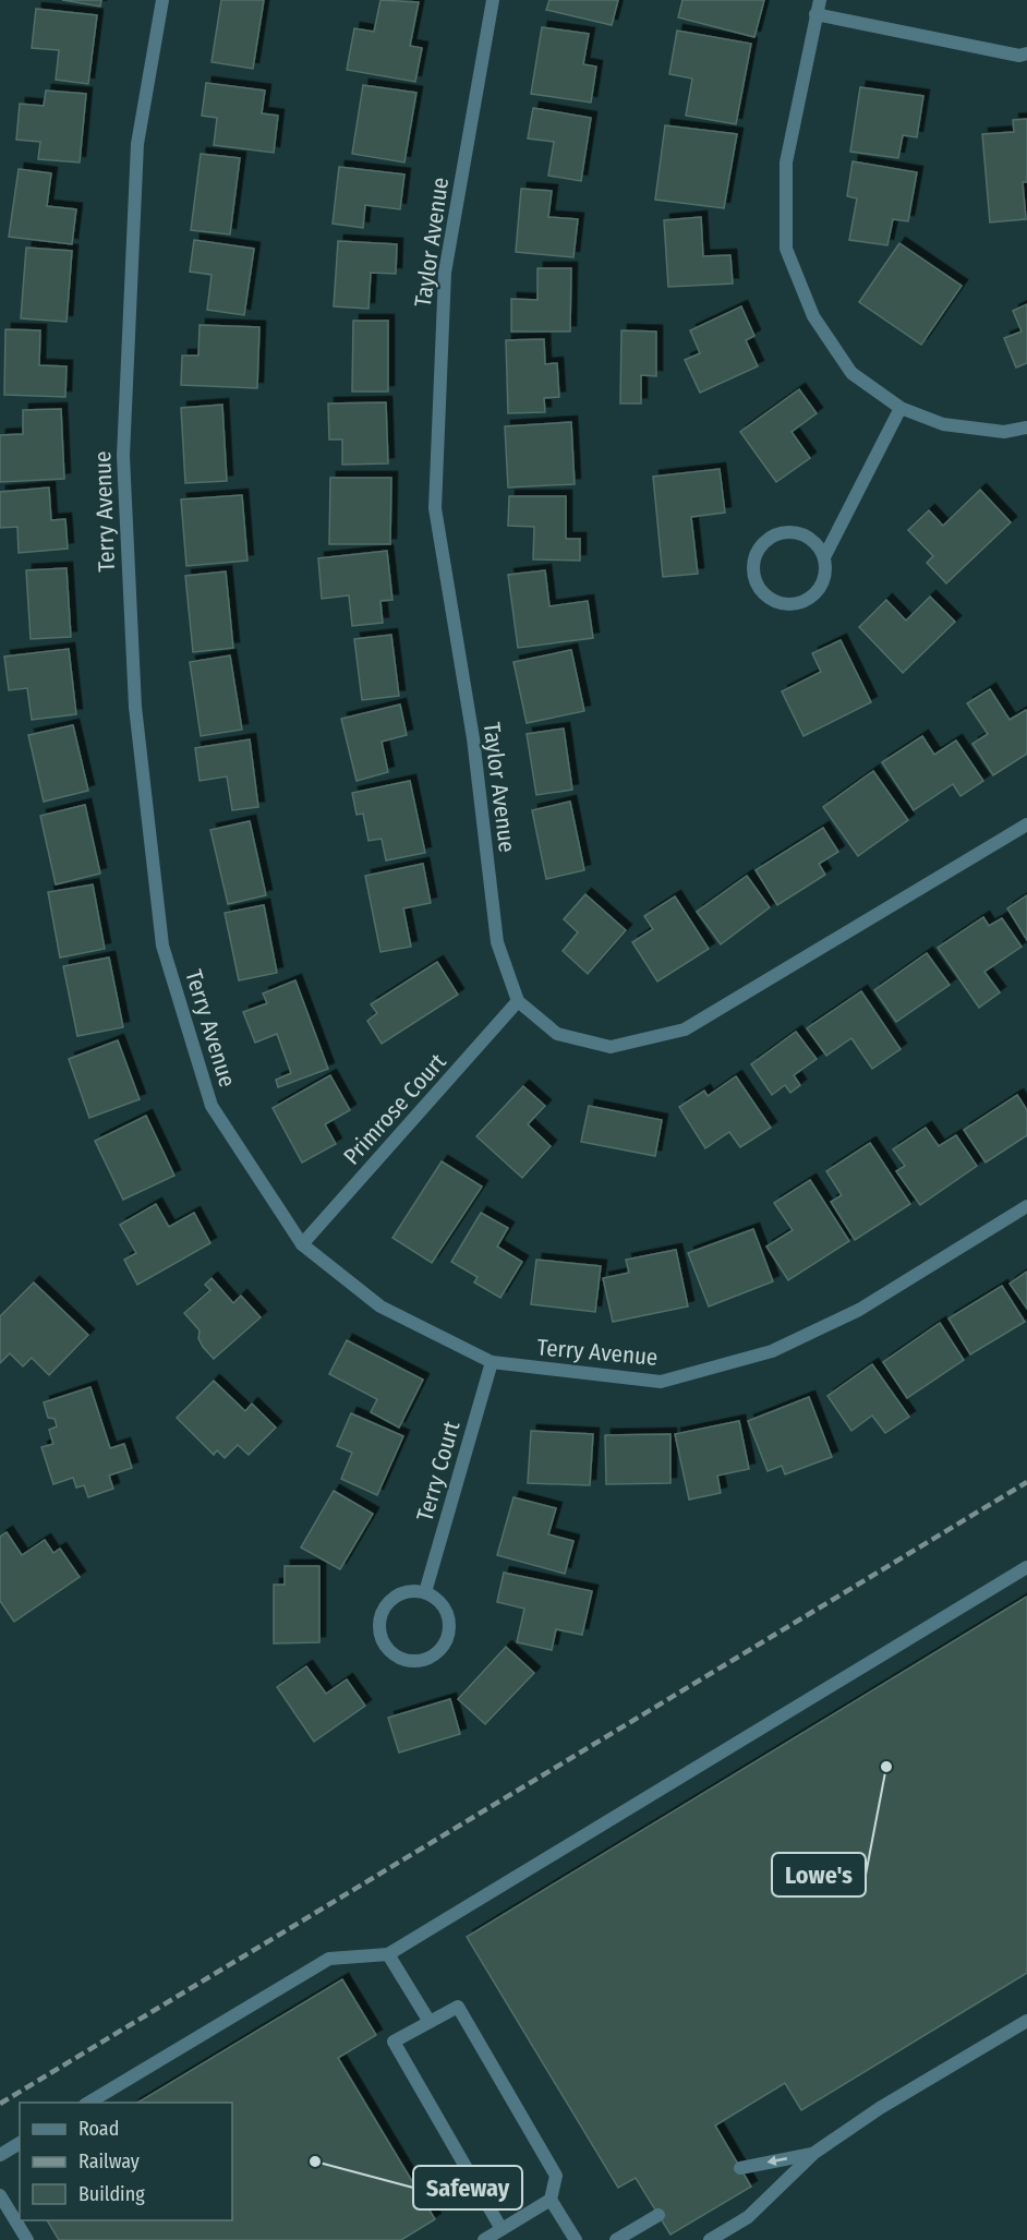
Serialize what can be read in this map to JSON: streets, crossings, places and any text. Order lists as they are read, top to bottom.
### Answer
{
  "streets": {
    "street": [
      "Taylor Avenue",
      "Terry Avenue",
      "Primrose Court",
      "Terry Court"
    ]
  },
  "crossings": [
    ["Taylor Avenue", "Primrose Court"],
    ["Terry Avenue", "Primrose Court"],
    ["Terry Avenue", "Terry Court"]
  ],
  "places": ["Lowe's", "Safeway"],
  "legend": ["Road", "Railway", "Building"]
}
